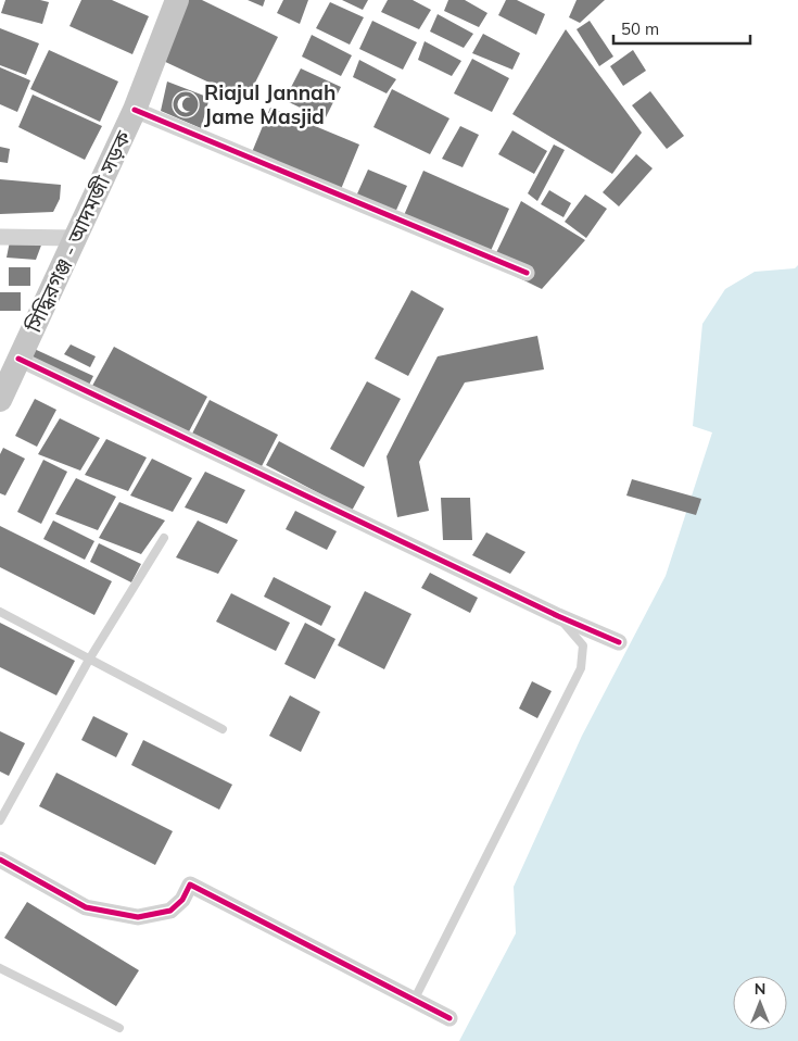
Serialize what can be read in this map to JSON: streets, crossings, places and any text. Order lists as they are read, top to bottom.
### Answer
{
  "streets": {
    "main road": ["সিদ্ধিরগঞ্জ - আদমজী সড়ক"]
  },
  "places": {
    "mosque": ["Riajul Jannah Jame Masjid"]
  },
  "scale_bar": "50 m",
  "north": "top"
}
